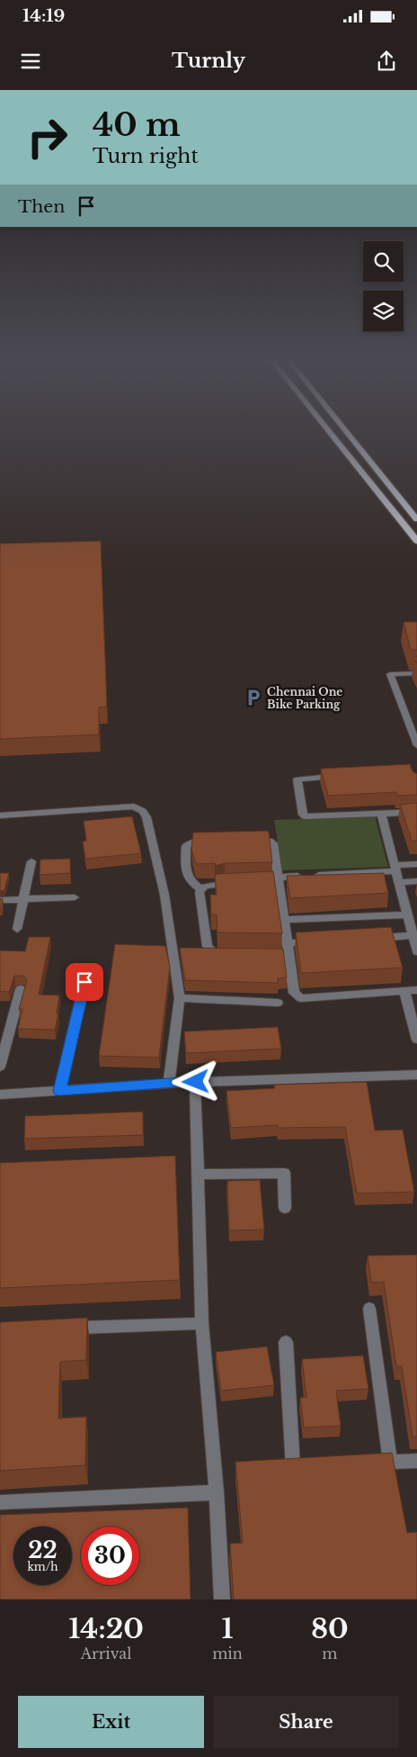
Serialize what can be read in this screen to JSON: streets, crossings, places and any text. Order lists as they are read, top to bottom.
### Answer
{
  "places": {
    "parking": ["Chennai One Bike Parking"]
  },
  "page": {
    "status": "14:19",
    "header": "Turnly",
    "turn": ["40 m", "Turn right"],
    "then": "Then",
    "speed": "22 km/h",
    "limit": "30",
    "eta": [
      "14:20",
      "Arrival",
      "1",
      "min",
      "80",
      "m"
    ],
    "buttons": ["Exit", "Share"]
  }
}
